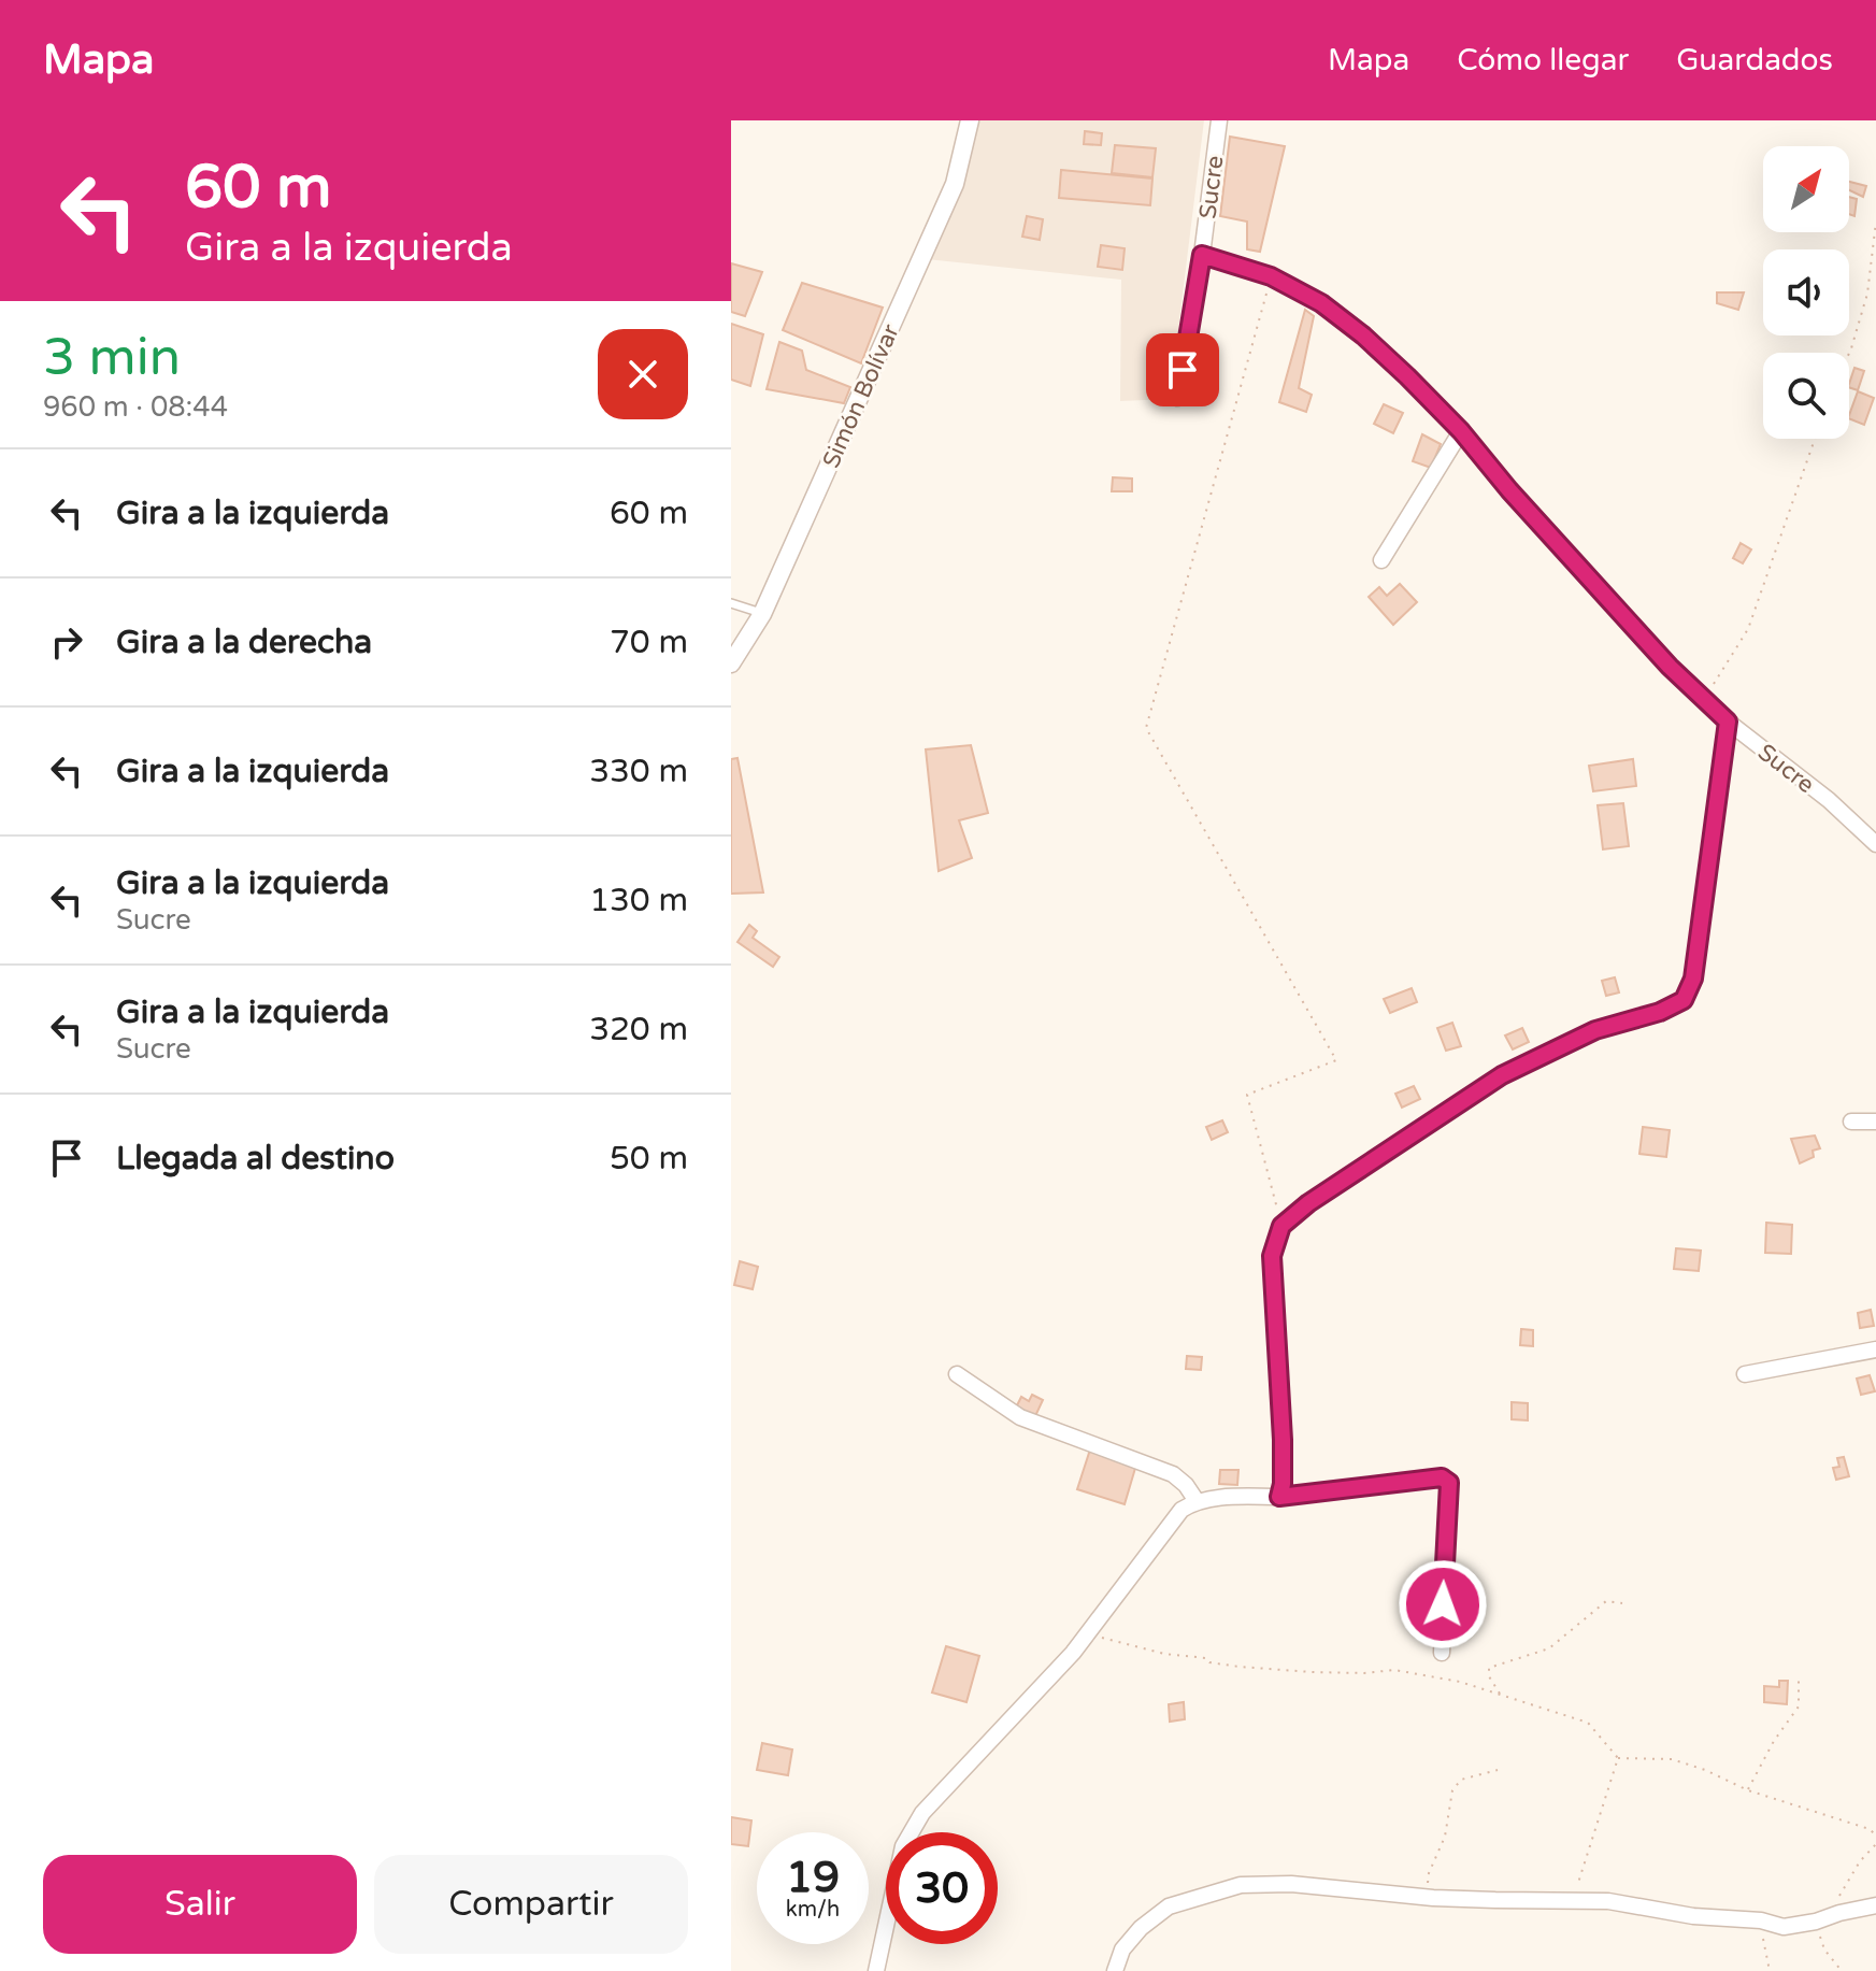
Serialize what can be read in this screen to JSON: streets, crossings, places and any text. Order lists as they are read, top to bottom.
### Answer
{
  "streets": {
    "street": ["Sucre", "Simón Bolívar"]
  },
  "north": "top right",
  "page": {
    "header": "Mapa",
    "nav": ["Mapa", "Cómo llegar", "Guardados"],
    "turn": ["60 m", "Gira a la izquierda"],
    "heading": ["3 min", "960 m · 08:44"],
    "list": [
      {
        "name": "Gira a la izquierda",
        "value": "60 m"
      },
      {
        "name": "Gira a la derecha",
        "value": "70 m"
      },
      {
        "name": "Gira a la izquierda",
        "value": "330 m"
      },
      {
        "name": "Gira a la izquierda",
        "note": "Sucre",
        "value": "130 m"
      },
      {
        "name": "Gira a la izquierda",
        "note": "Sucre",
        "value": "320 m"
      },
      {
        "name": "Llegada al destino",
        "value": "50 m"
      }
    ],
    "speed": "19 km/h",
    "limit": "30",
    "buttons": ["Salir", "Compartir"]
  }
}
